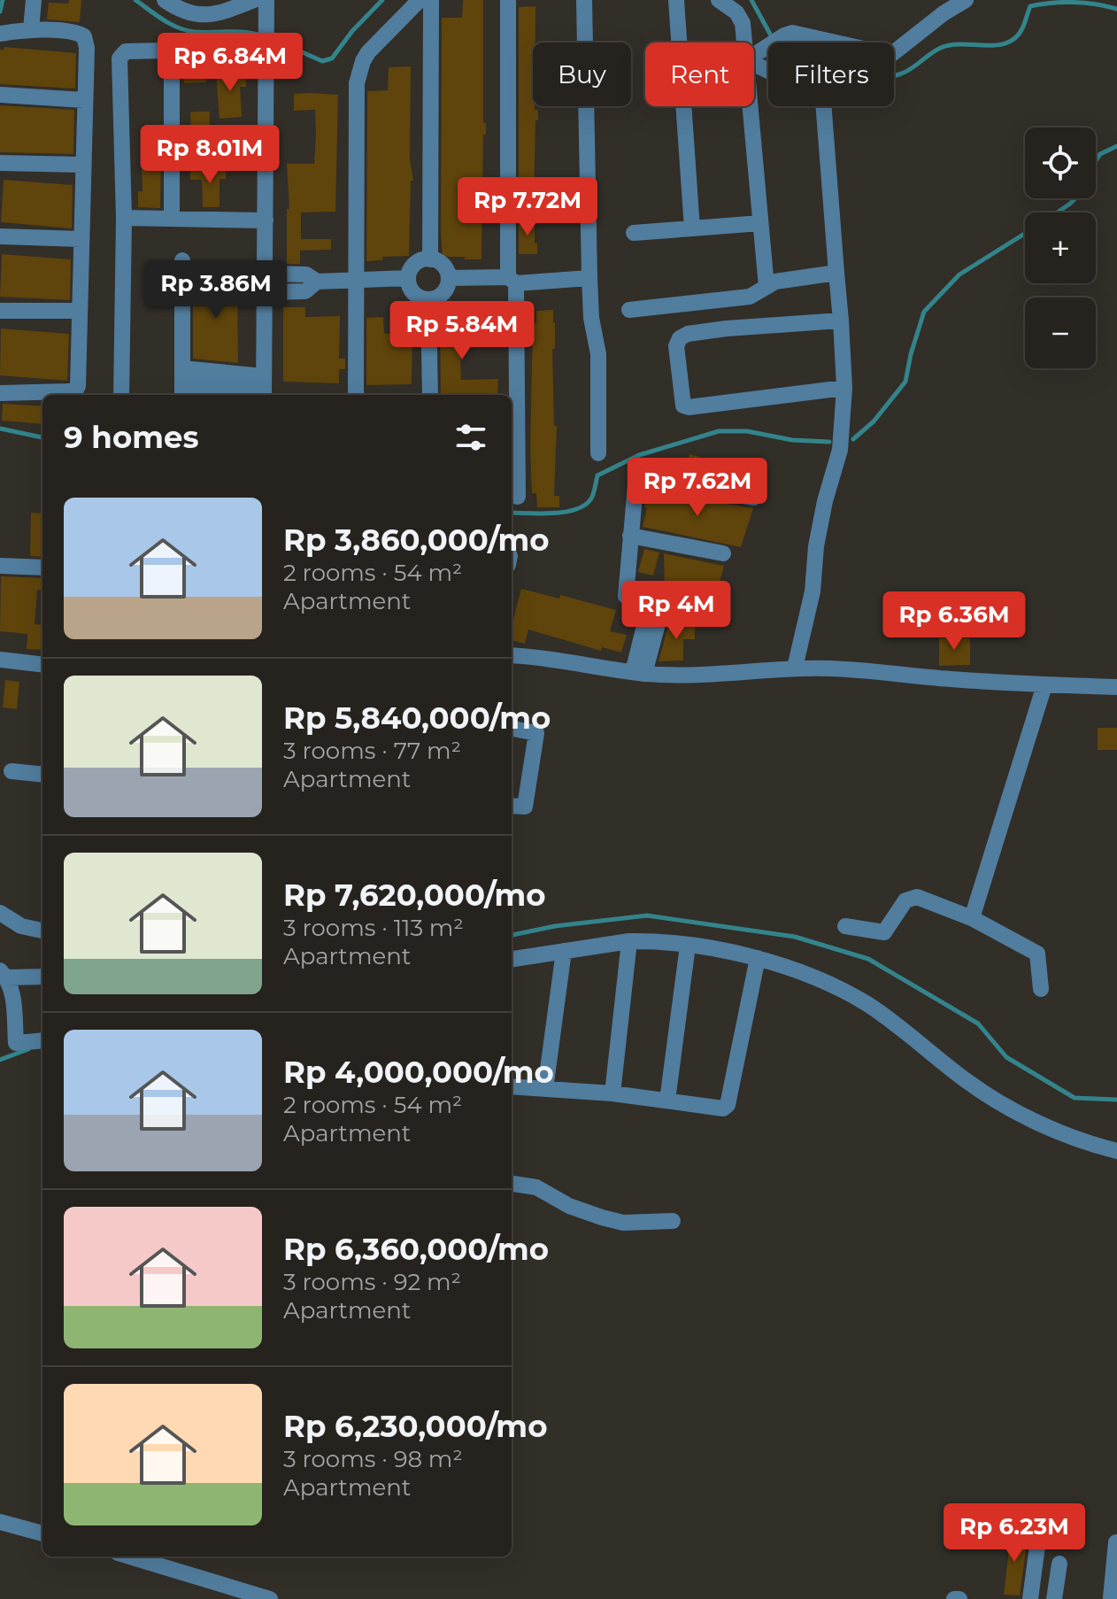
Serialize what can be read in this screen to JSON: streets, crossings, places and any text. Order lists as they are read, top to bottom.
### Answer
{
  "page": {
    "price": [
      "Rp 6.84M",
      "Rp 8.01M",
      "Rp 7.72M",
      "Rp 3.86M",
      "Rp 5.84M",
      "Rp 7.62M",
      "Rp 4M",
      "Rp 6.36M",
      "Rp 6.23M"
    ],
    "chip": ["Buy", "Rent", "Filters"],
    "map_buttons": ["+", "−"],
    "heading": "9 homes",
    "list": [
      {
        "name": "Rp 3,860,000/mo",
        "note": "2 rooms · 54 m² · Apartment"
      },
      {
        "name": "Rp 5,840,000/mo",
        "note": "3 rooms · 77 m² · Apartment"
      },
      {
        "name": "Rp 7,620,000/mo",
        "note": "3 rooms · 113 m² · Apartment"
      },
      {
        "name": "Rp 4,000,000/mo",
        "note": "2 rooms · 54 m² · Apartment"
      },
      {
        "name": "Rp 6,360,000/mo",
        "note": "3 rooms · 92 m² · Apartment"
      },
      {
        "name": "Rp 6,230,000/mo",
        "note": "3 rooms · 98 m² · Apartment"
      }
    ]
  }
}
